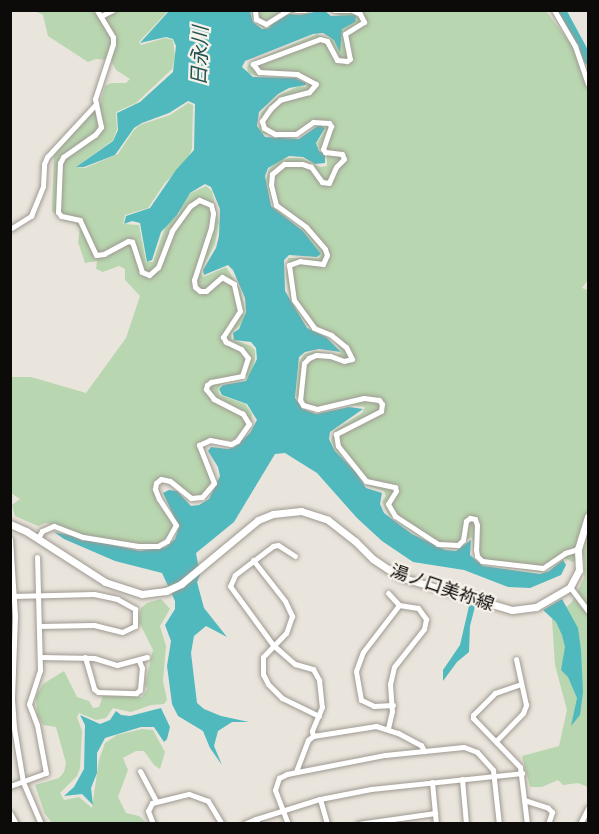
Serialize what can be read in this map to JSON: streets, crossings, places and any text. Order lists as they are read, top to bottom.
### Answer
{
  "streets": {
    "main road": ["湯ノ口美祢線"]
  },
  "water": ["日永川"]
}
